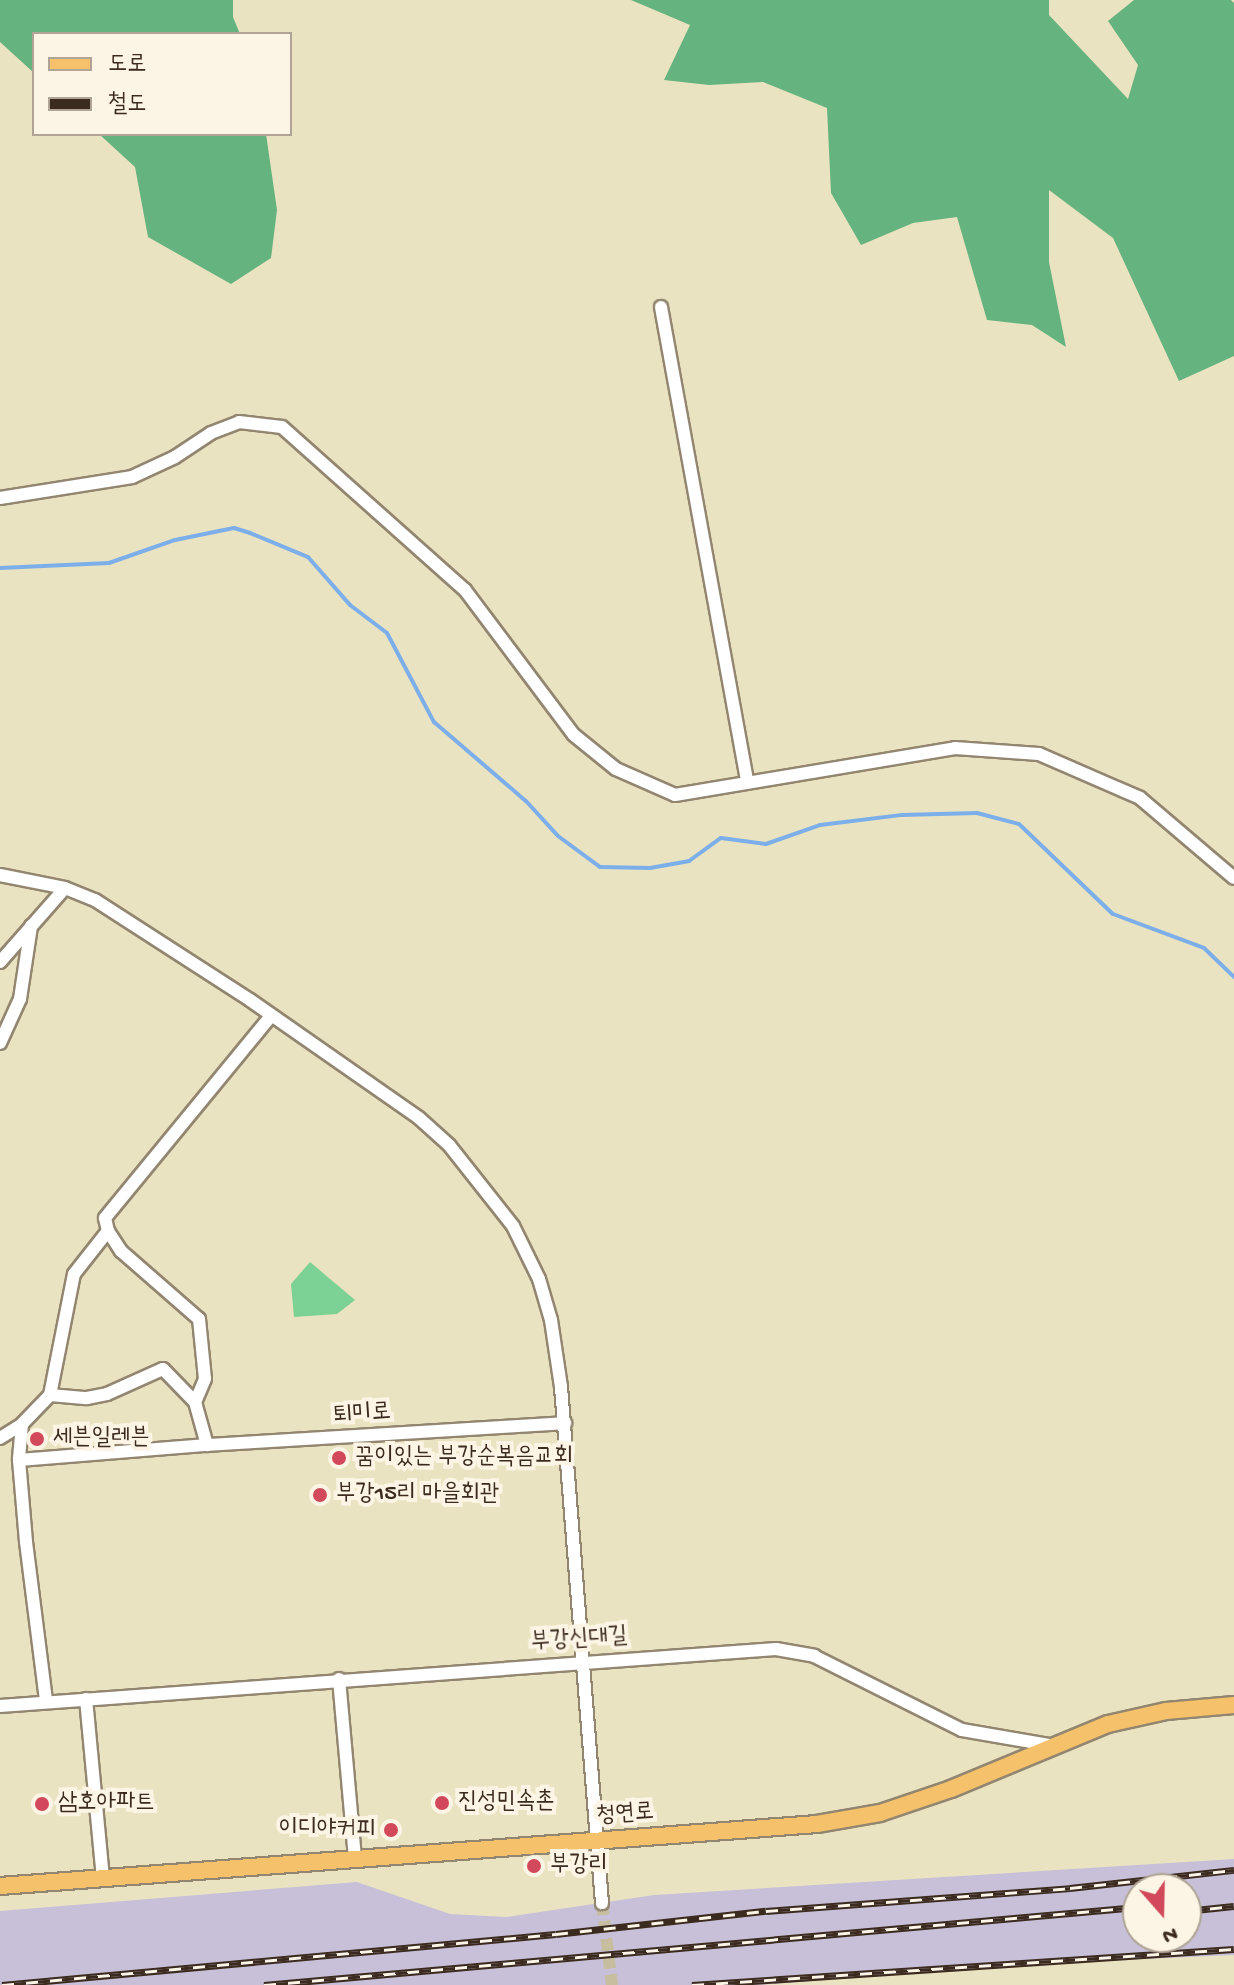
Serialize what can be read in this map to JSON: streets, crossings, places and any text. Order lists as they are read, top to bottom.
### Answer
{
  "streets": {
    "main road": ["청연로"],
    "street": ["퇴미로", "부강신대길"]
  },
  "crossings": [
    ["부강신대길", "청연로"]
  ],
  "places": [
    "세븐일레븐",
    "꿈이있는 부강순복음교회",
    "부강15리 마을회관",
    "진성민속촌",
    "삼호아파트",
    "이디야커피",
    "부강리"
  ],
  "legend": ["도로", "철도"],
  "north": "bottom"
}
